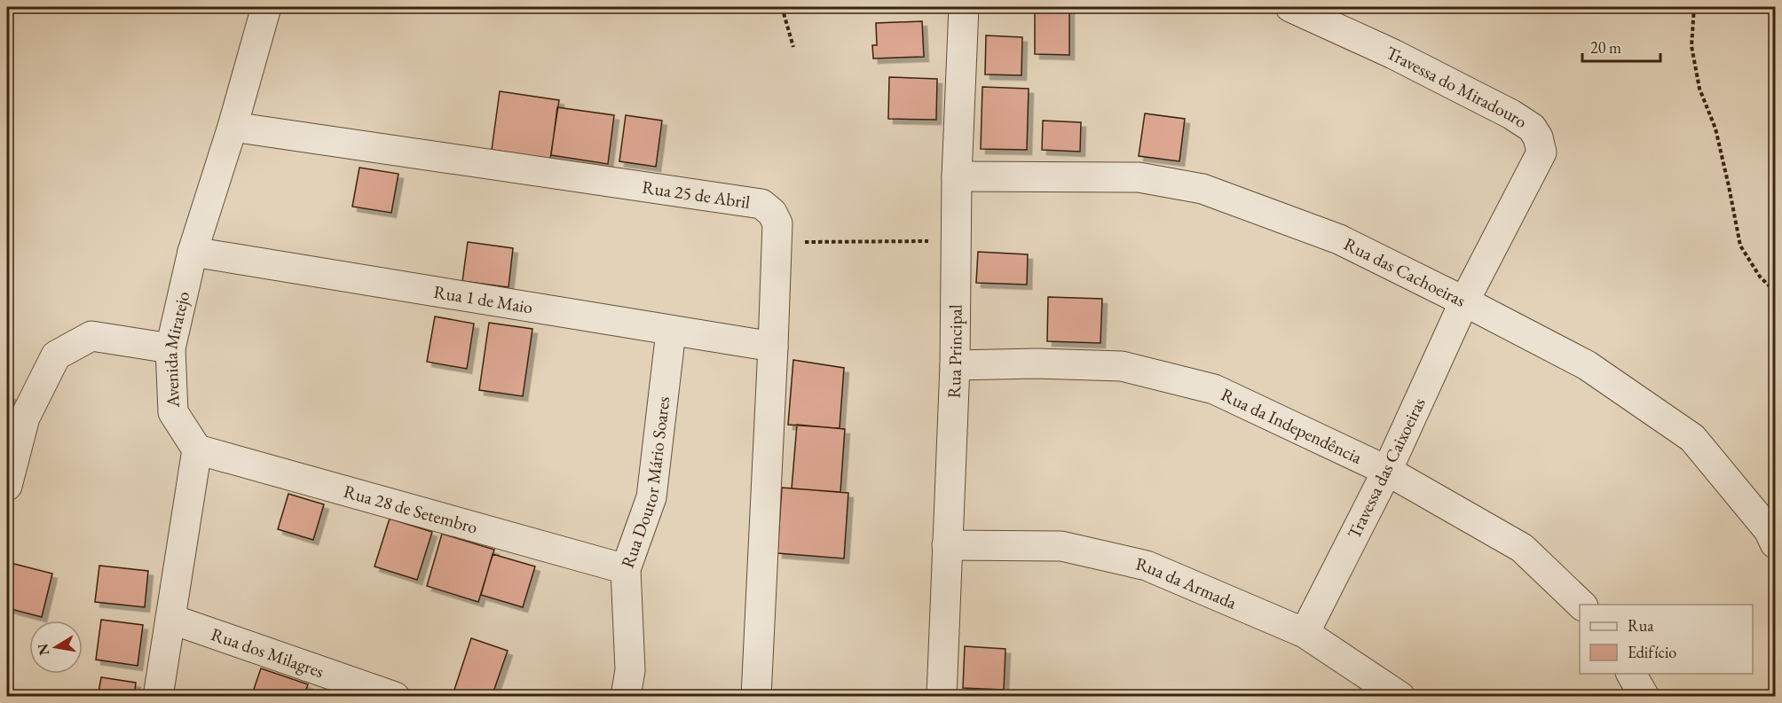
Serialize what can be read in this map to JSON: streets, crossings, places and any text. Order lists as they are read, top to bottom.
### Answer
{
  "streets": {
    "street": [
      "Travessa do Miradouro",
      "Rua 25 de Abril",
      "Rua das Cachoeiras",
      "Rua 1 de Maio",
      "Avenida Miratejo",
      "Rua Principal",
      "Rua da Independência",
      "Travessa das Caixoeiras",
      "Rua Doutor Mário Soares",
      "Rua 28 de Setembro",
      "Rua da Armada",
      "Rua dos Milagres"
    ]
  },
  "crossings": [
    ["Travessa do Miradouro", "Rua das Cachoeiras"],
    ["Travessa do Miradouro", "Travessa das Caixoeiras"],
    ["Rua 25 de Abril", "Rua 1 de Maio"],
    ["Rua 25 de Abril", "Avenida Miratejo"],
    ["Rua das Cachoeiras", "Rua Principal"],
    ["Rua das Cachoeiras", "Travessa das Caixoeiras"],
    ["Rua 1 de Maio", "Avenida Miratejo"],
    ["Rua 1 de Maio", "Rua Doutor Mário Soares"],
    ["Avenida Miratejo", "Rua 28 de Setembro"],
    ["Rua Principal", "Rua da Independência"],
    ["Rua Principal", "Rua da Armada"],
    ["Rua da Independência", "Travessa das Caixoeiras"],
    ["Travessa das Caixoeiras", "Rua da Armada"],
    ["Rua Doutor Mário Soares", "Rua 28 de Setembro"]
  ],
  "legend": ["Rua", "Edifício"],
  "scale_bar": "20 m",
  "north": "left"
}
